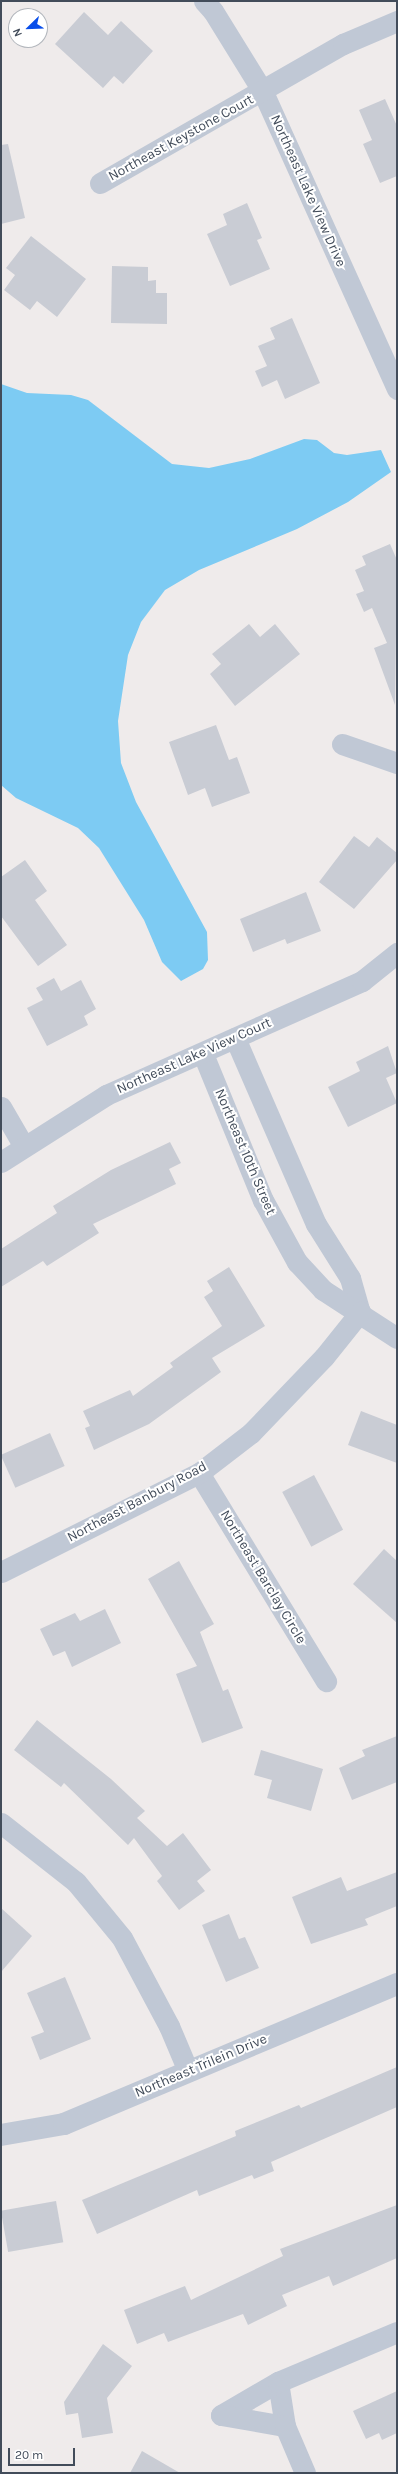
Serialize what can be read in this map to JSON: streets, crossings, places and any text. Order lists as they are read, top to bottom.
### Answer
{
  "streets": {
    "street": [
      "Northeast Keystone Court",
      "Northeast Lake View Drive",
      "Northeast Lake View Court",
      "Northeast 10th Street",
      "Northeast Banbury Road",
      "Northeast Barclay Circle",
      "Northeast Trilein Drive"
    ]
  },
  "crossings": [
    ["Northeast Keystone Court", "Northeast Lake View Drive"],
    ["Northeast Lake View Court", "Northeast 10th Street"],
    ["Northeast 10th Street", "Northeast Banbury Road"],
    ["Northeast Banbury Road", "Northeast Barclay Circle"]
  ],
  "scale_bar": "20 m",
  "north": "bottom left"
}
